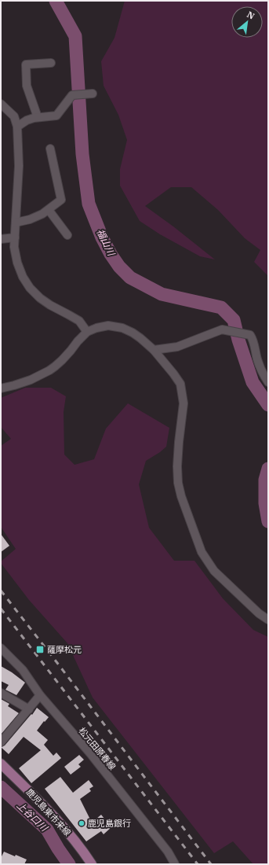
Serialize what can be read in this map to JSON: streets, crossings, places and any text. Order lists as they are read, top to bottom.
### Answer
{
  "streets": {
    "main road": ["鹿児島東市来線"],
    "street": ["松元田原春線"]
  },
  "water": ["福山川", "上谷口川"],
  "places": {
    "transit": ["薩摩松元"],
    "other": ["鹿児島銀行"]
  },
  "north": "top right"
}
